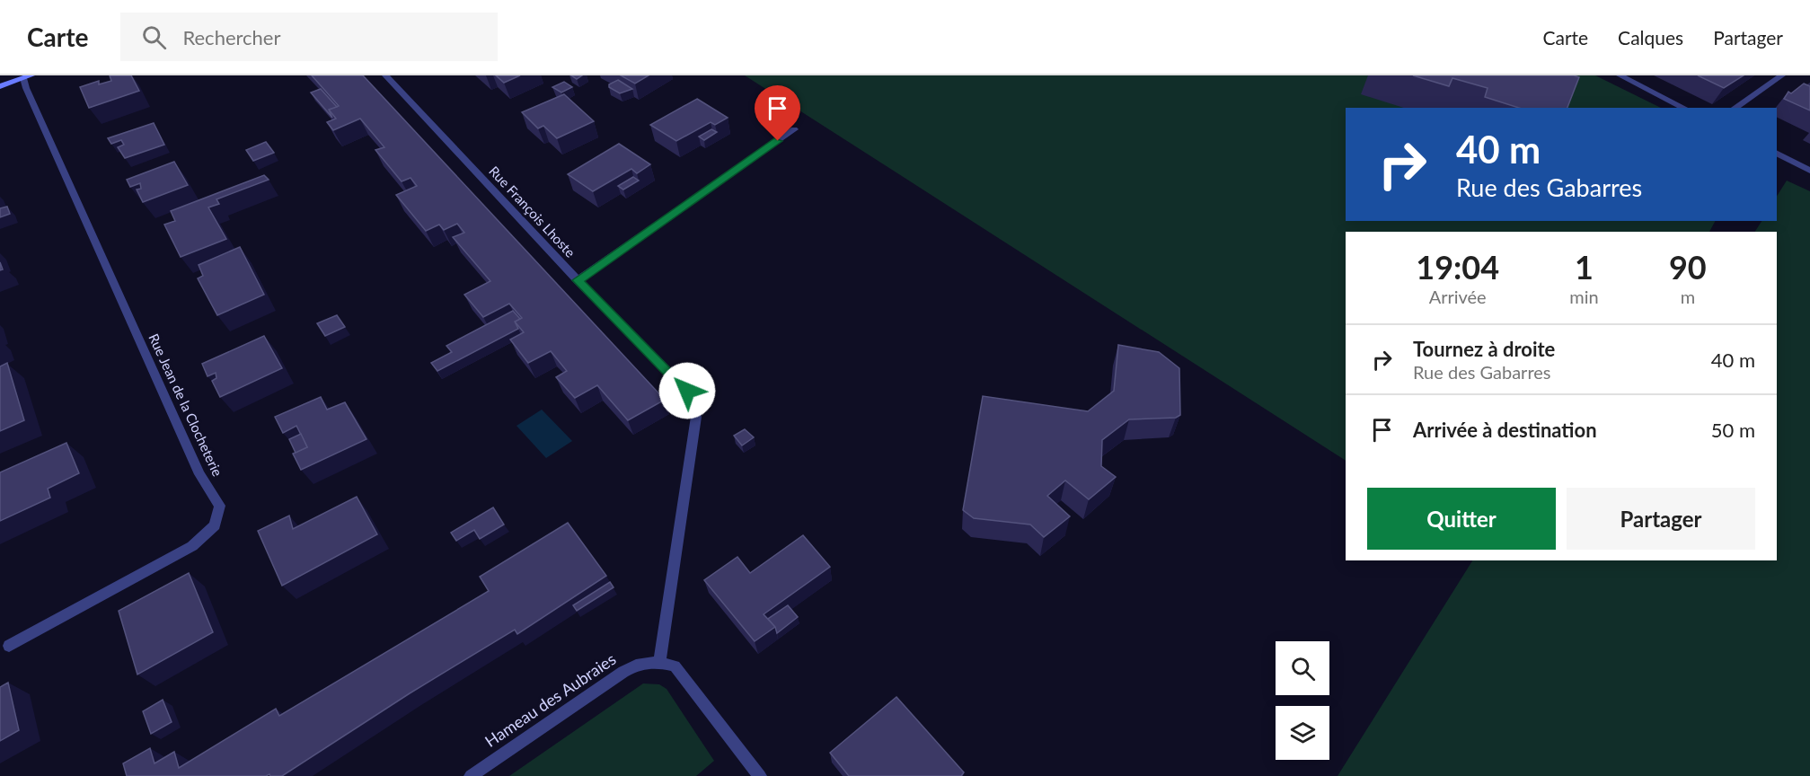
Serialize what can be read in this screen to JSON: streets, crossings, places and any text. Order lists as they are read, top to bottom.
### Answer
{
  "streets": {
    "street": ["Rue François Lhoste", "Rue Jean de la Clocheterie", "Hameau des Aubraies"]
  },
  "crossings": [
    ["Rue François Lhoste", "Hameau des Aubraies"]
  ],
  "page": {
    "header": "Carte",
    "search": "Rechercher",
    "nav": ["Carte", "Calques", "Partager"],
    "turn": ["40 m", "Rue des Gabarres"],
    "eta": [
      "19:04",
      "Arrivée",
      "1",
      "min",
      "90",
      "m"
    ],
    "list": [
      {
        "name": "Tournez à droite",
        "note": "Rue des Gabarres",
        "value": "40 m"
      },
      {
        "name": "Arrivée à destination",
        "value": "50 m"
      }
    ],
    "buttons": ["Quitter", "Partager"]
  }
}
